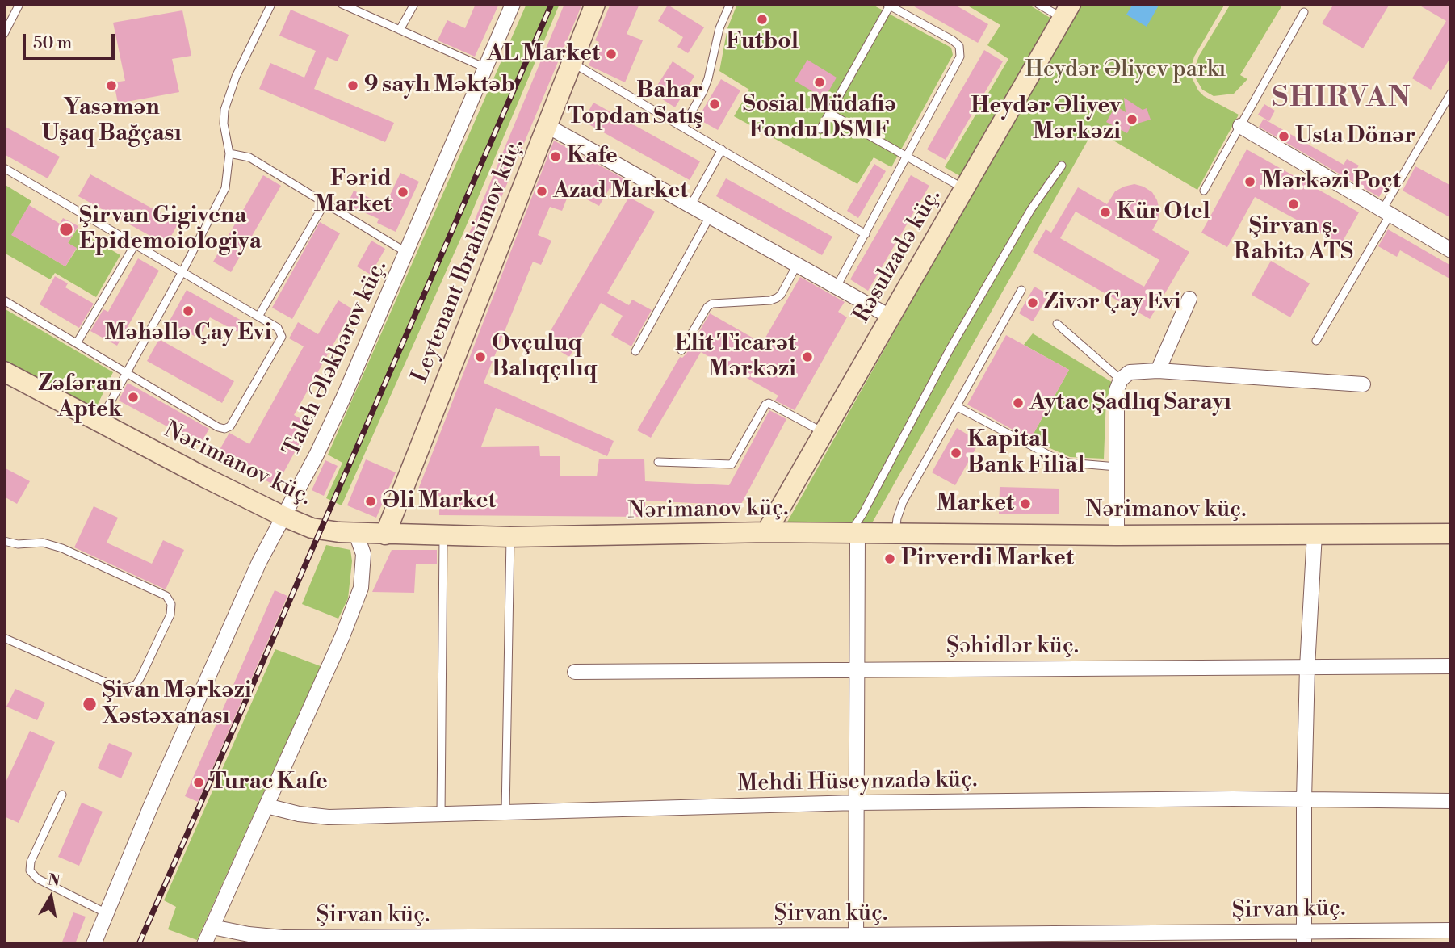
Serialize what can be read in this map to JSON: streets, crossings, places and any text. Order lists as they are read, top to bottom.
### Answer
{
  "streets": {
    "main road": ["Rəsulzadə küç.", "Leytenant Ibrahimov küç.", "Nərimanov küç."],
    "street": [
      "Taleh Ələkbərov küç.",
      "Şəhidlər küç.",
      "Mehdi Hüseynzadə küç.",
      "Şirvan küç."
    ]
  },
  "crossings": [
    ["Rəsulzadə küç.", "Nərimanov küç."],
    ["Leytenant Ibrahimov küç.", "Nərimanov küç."],
    ["Taleh Ələkbərov küç.", "Nərimanov küç."]
  ],
  "districts": ["SHIRVAN"],
  "parks": ["Heydər Əliyev parkı"],
  "places": [
    "Futbol",
    "AL Market",
    "Sosial Müdafiə Fondu DSMF",
    "Yasəmən Uşaq Bağçası",
    "9 saylı Məktəb",
    "Bahar Topdan Satış",
    "Heydər Əliyev Mərkəzi",
    "Usta Dönər",
    "Kafe",
    "Mərkəzi Poçt",
    "Azad Market",
    "Fərid Market",
    "Şirvan ş. Rabitə ATS",
    "Kür Otel",
    "Şirvan Gigiyena Epidemoiologiya",
    "Zivər Çay Evi",
    "Məhəllə Çay Evi",
    "Ovçuluq Balıqçılıq",
    "Elit Ticarət Mərkəzi",
    "Zəfəran Aptek",
    "Aytac Şadlıq Sarayı",
    "Kapital Bank Filial",
    "Əli Market",
    "Market",
    "Pirverdi Market",
    "Şivan Mərkəzi Xəstəxanası",
    "Turac Kafe"
  ],
  "scale_bar": "50 m",
  "north": "top"
}
